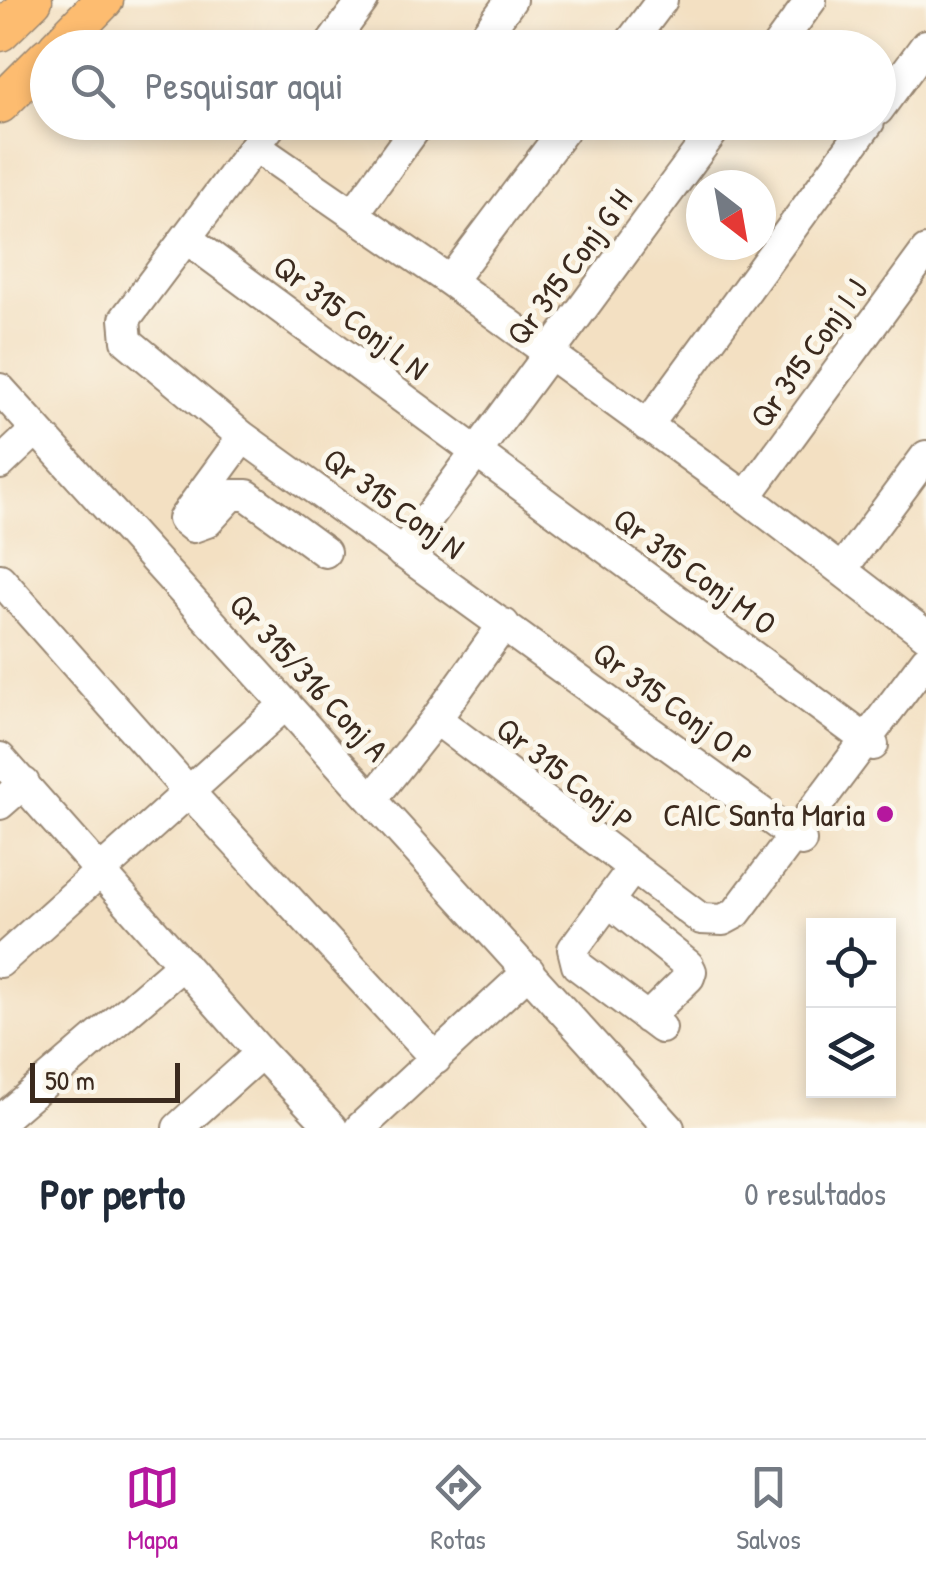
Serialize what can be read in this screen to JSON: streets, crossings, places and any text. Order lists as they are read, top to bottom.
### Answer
{
  "streets": {
    "street": [
      "Qr 315 Conj G H",
      "Qr 315 Conj L N",
      "Qr 315 Conj I J",
      "Qr 315 Conj N",
      "Qr 315 Conj M O",
      "Qr 315/316 Conj A",
      "Qr 315 Conj O P",
      "Qr 315 Conj P"
    ]
  },
  "crossings": [
    ["Qr 315 Conj G H", "Qr 315 Conj L N"],
    ["Qr 315 Conj G H", "Qr 315 Conj N"],
    ["Qr 315 Conj G H", "Qr 315 Conj M O"],
    ["Qr 315 Conj L N", "Qr 315 Conj N"],
    ["Qr 315 Conj L N", "Qr 315 Conj M O"],
    ["Qr 315 Conj N", "Qr 315 Conj O P"],
    ["Qr 315 Conj O P", "Qr 315 Conj P"]
  ],
  "places": ["CAIC Santa Maria"],
  "scale_bar": "50 m",
  "north": "bottom right",
  "page": {
    "search": "Pesquisar aqui",
    "scale": "50 m",
    "heading": ["Por perto", "0 resultados"],
    "nav": ["Mapa", "Rotas", "Salvos"]
  }
}
